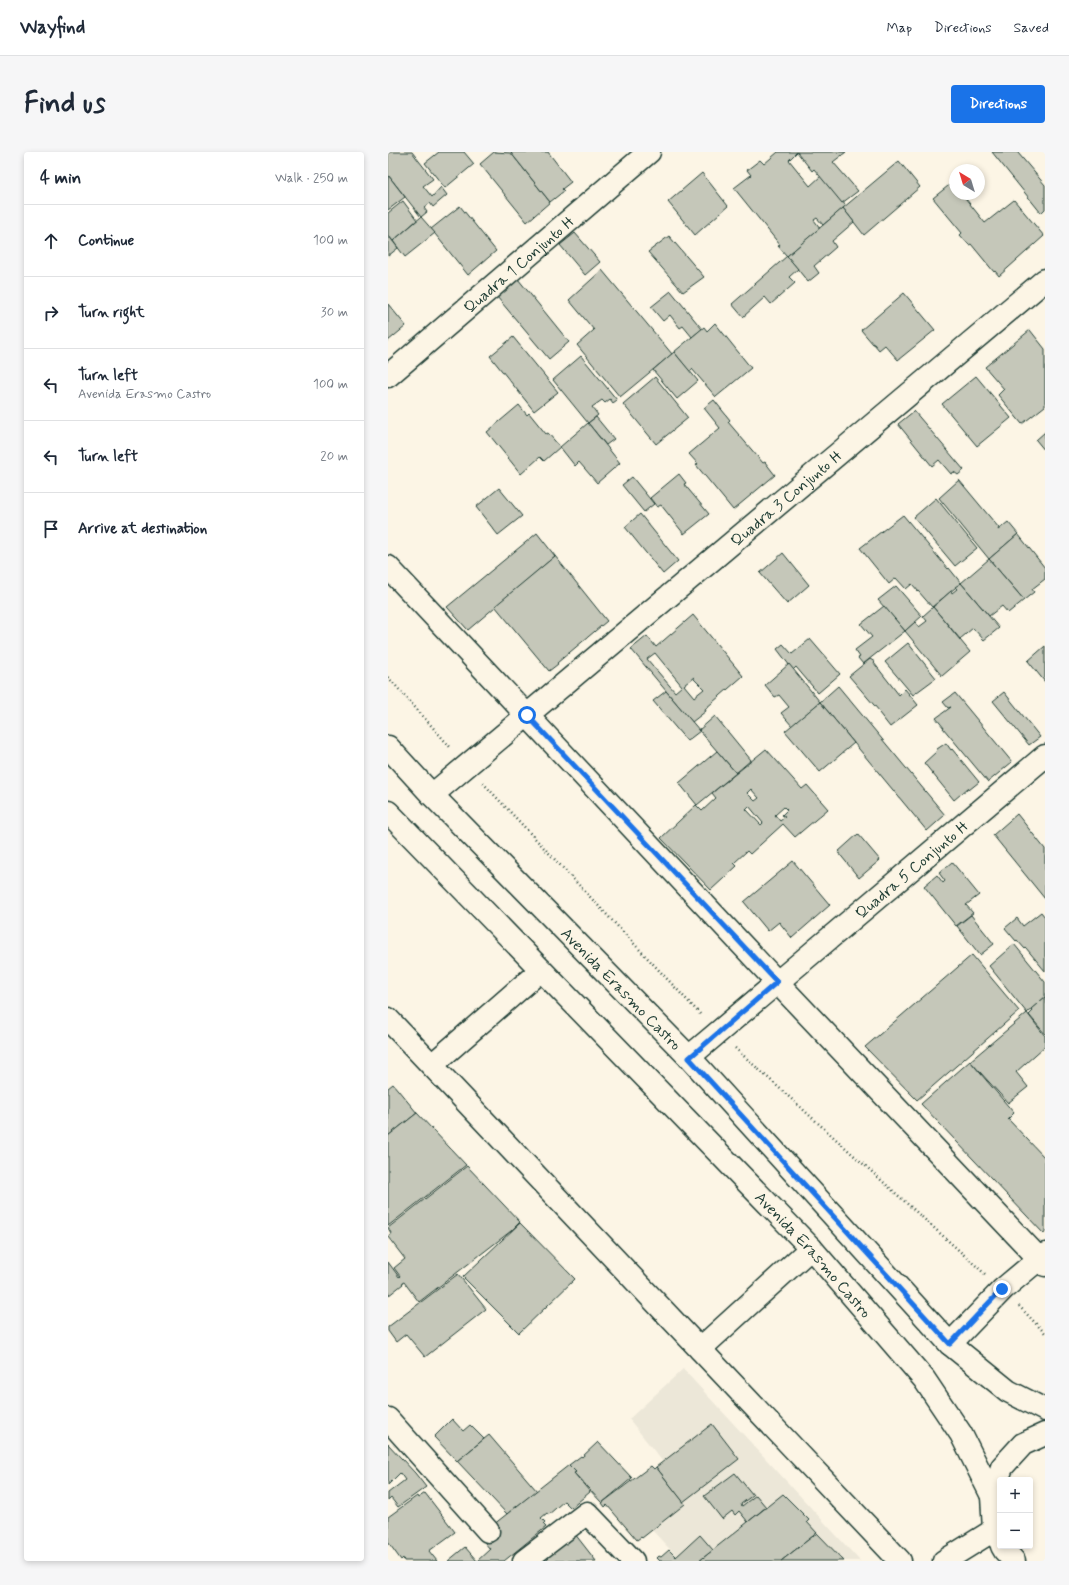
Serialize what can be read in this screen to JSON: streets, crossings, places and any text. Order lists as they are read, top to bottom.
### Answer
{
  "streets": {
    "street": [
      "Quadra 1 Conjunto H",
      "Quadra 3 Conjunto H",
      "Quadra 5 Conjunto H",
      "Avenida Erasmo Castro"
    ]
  },
  "crossings": [
    ["Quadra 3 Conjunto H", "Avenida Erasmo Castro"],
    ["Quadra 5 Conjunto H", "Avenida Erasmo Castro"]
  ],
  "north": "top left",
  "page": {
    "header": "Wayfind",
    "nav": ["Map", "Directions", "Saved"],
    "buttons": "Directions",
    "title": "Find us",
    "heading": ["4 min", "Walk · 250 m"],
    "list": [
      ["Continue", "100 m"],
      ["Turn right", "30 m"],
      ["Turn left", "Avenida Erasmo Castro", "100 m"],
      ["Turn left", "20 m"],
      "Arrive at destination"
    ],
    "map_buttons": ["+", "−"]
  }
}
